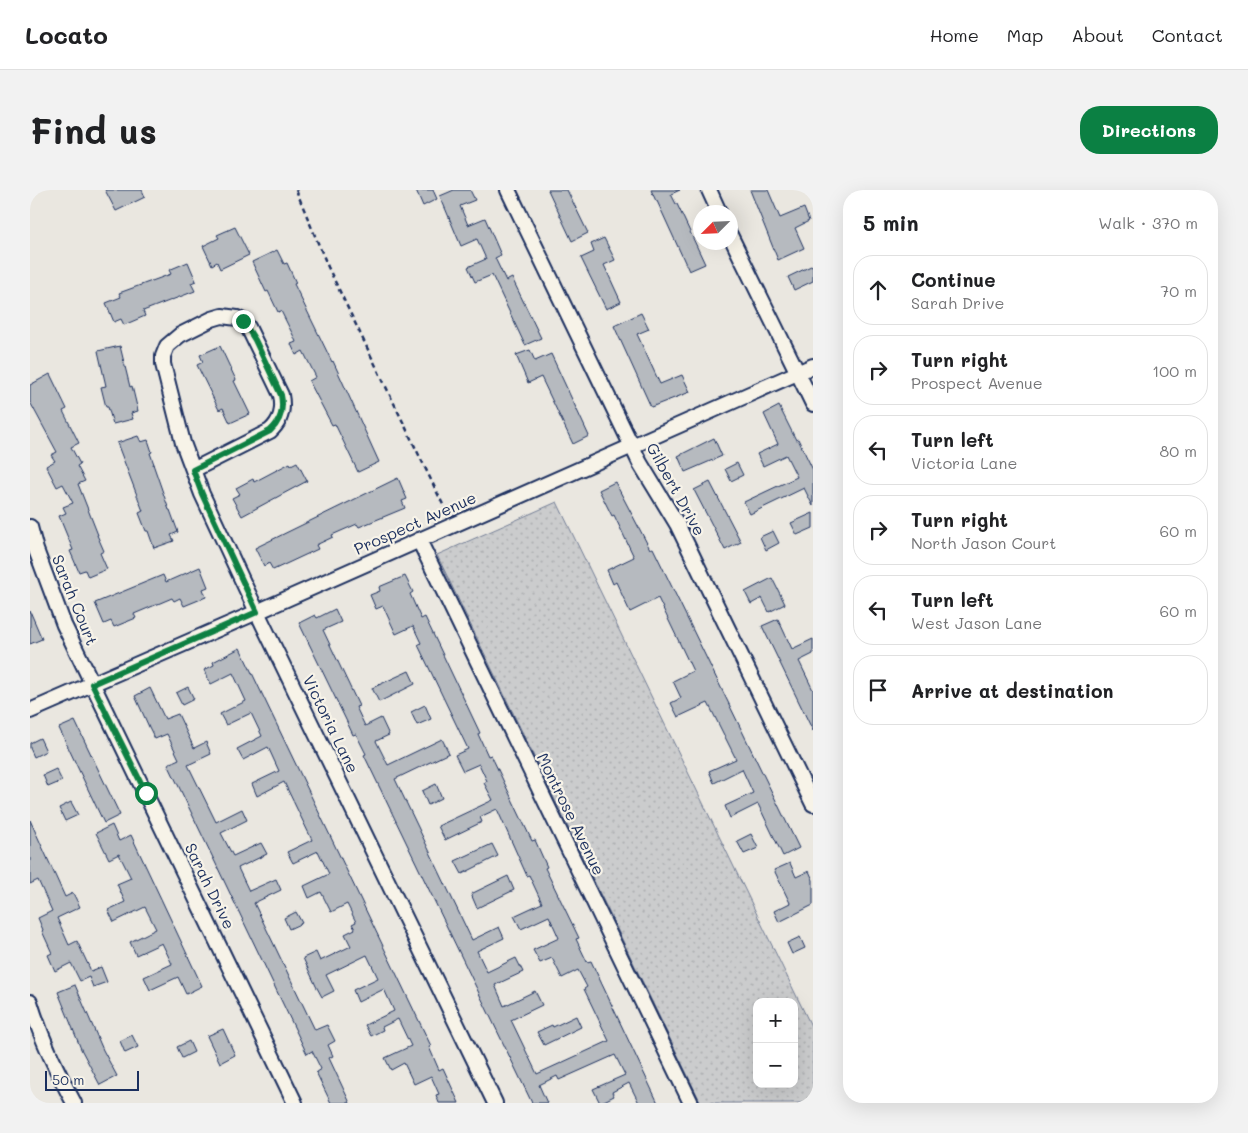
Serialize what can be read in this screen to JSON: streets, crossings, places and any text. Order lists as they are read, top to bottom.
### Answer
{
  "streets": {
    "street": [
      "Gilbert Drive",
      "Prospect Avenue",
      "Sarah Court",
      "Victoria Lane",
      "Montrose Avenue",
      "Sarah Drive"
    ]
  },
  "crossings": [
    ["Gilbert Drive", "Prospect Avenue"],
    ["Prospect Avenue", "Sarah Court"],
    ["Prospect Avenue", "Victoria Lane"],
    ["Prospect Avenue", "Montrose Avenue"],
    ["Prospect Avenue", "Sarah Drive"],
    ["Sarah Court", "Sarah Drive"]
  ],
  "scale_bar": "50 m",
  "north": "bottom left",
  "page": {
    "header": "Locato",
    "nav": [
      "Home",
      "Map",
      "About",
      "Contact"
    ],
    "buttons": "Directions",
    "title": "Find us",
    "heading": ["5 min", "Walk · 370 m"],
    "list": [
      ["Continue", "Sarah Drive", "70 m"],
      ["Turn right", "Prospect Avenue", "100 m"],
      ["Turn left", "Victoria Lane", "80 m"],
      ["Turn right", "North Jason Court", "60 m"],
      ["Turn left", "West Jason Lane", "60 m"],
      "Arrive at destination"
    ],
    "map_buttons": ["+", "−"],
    "scale": "50 m"
  }
}
